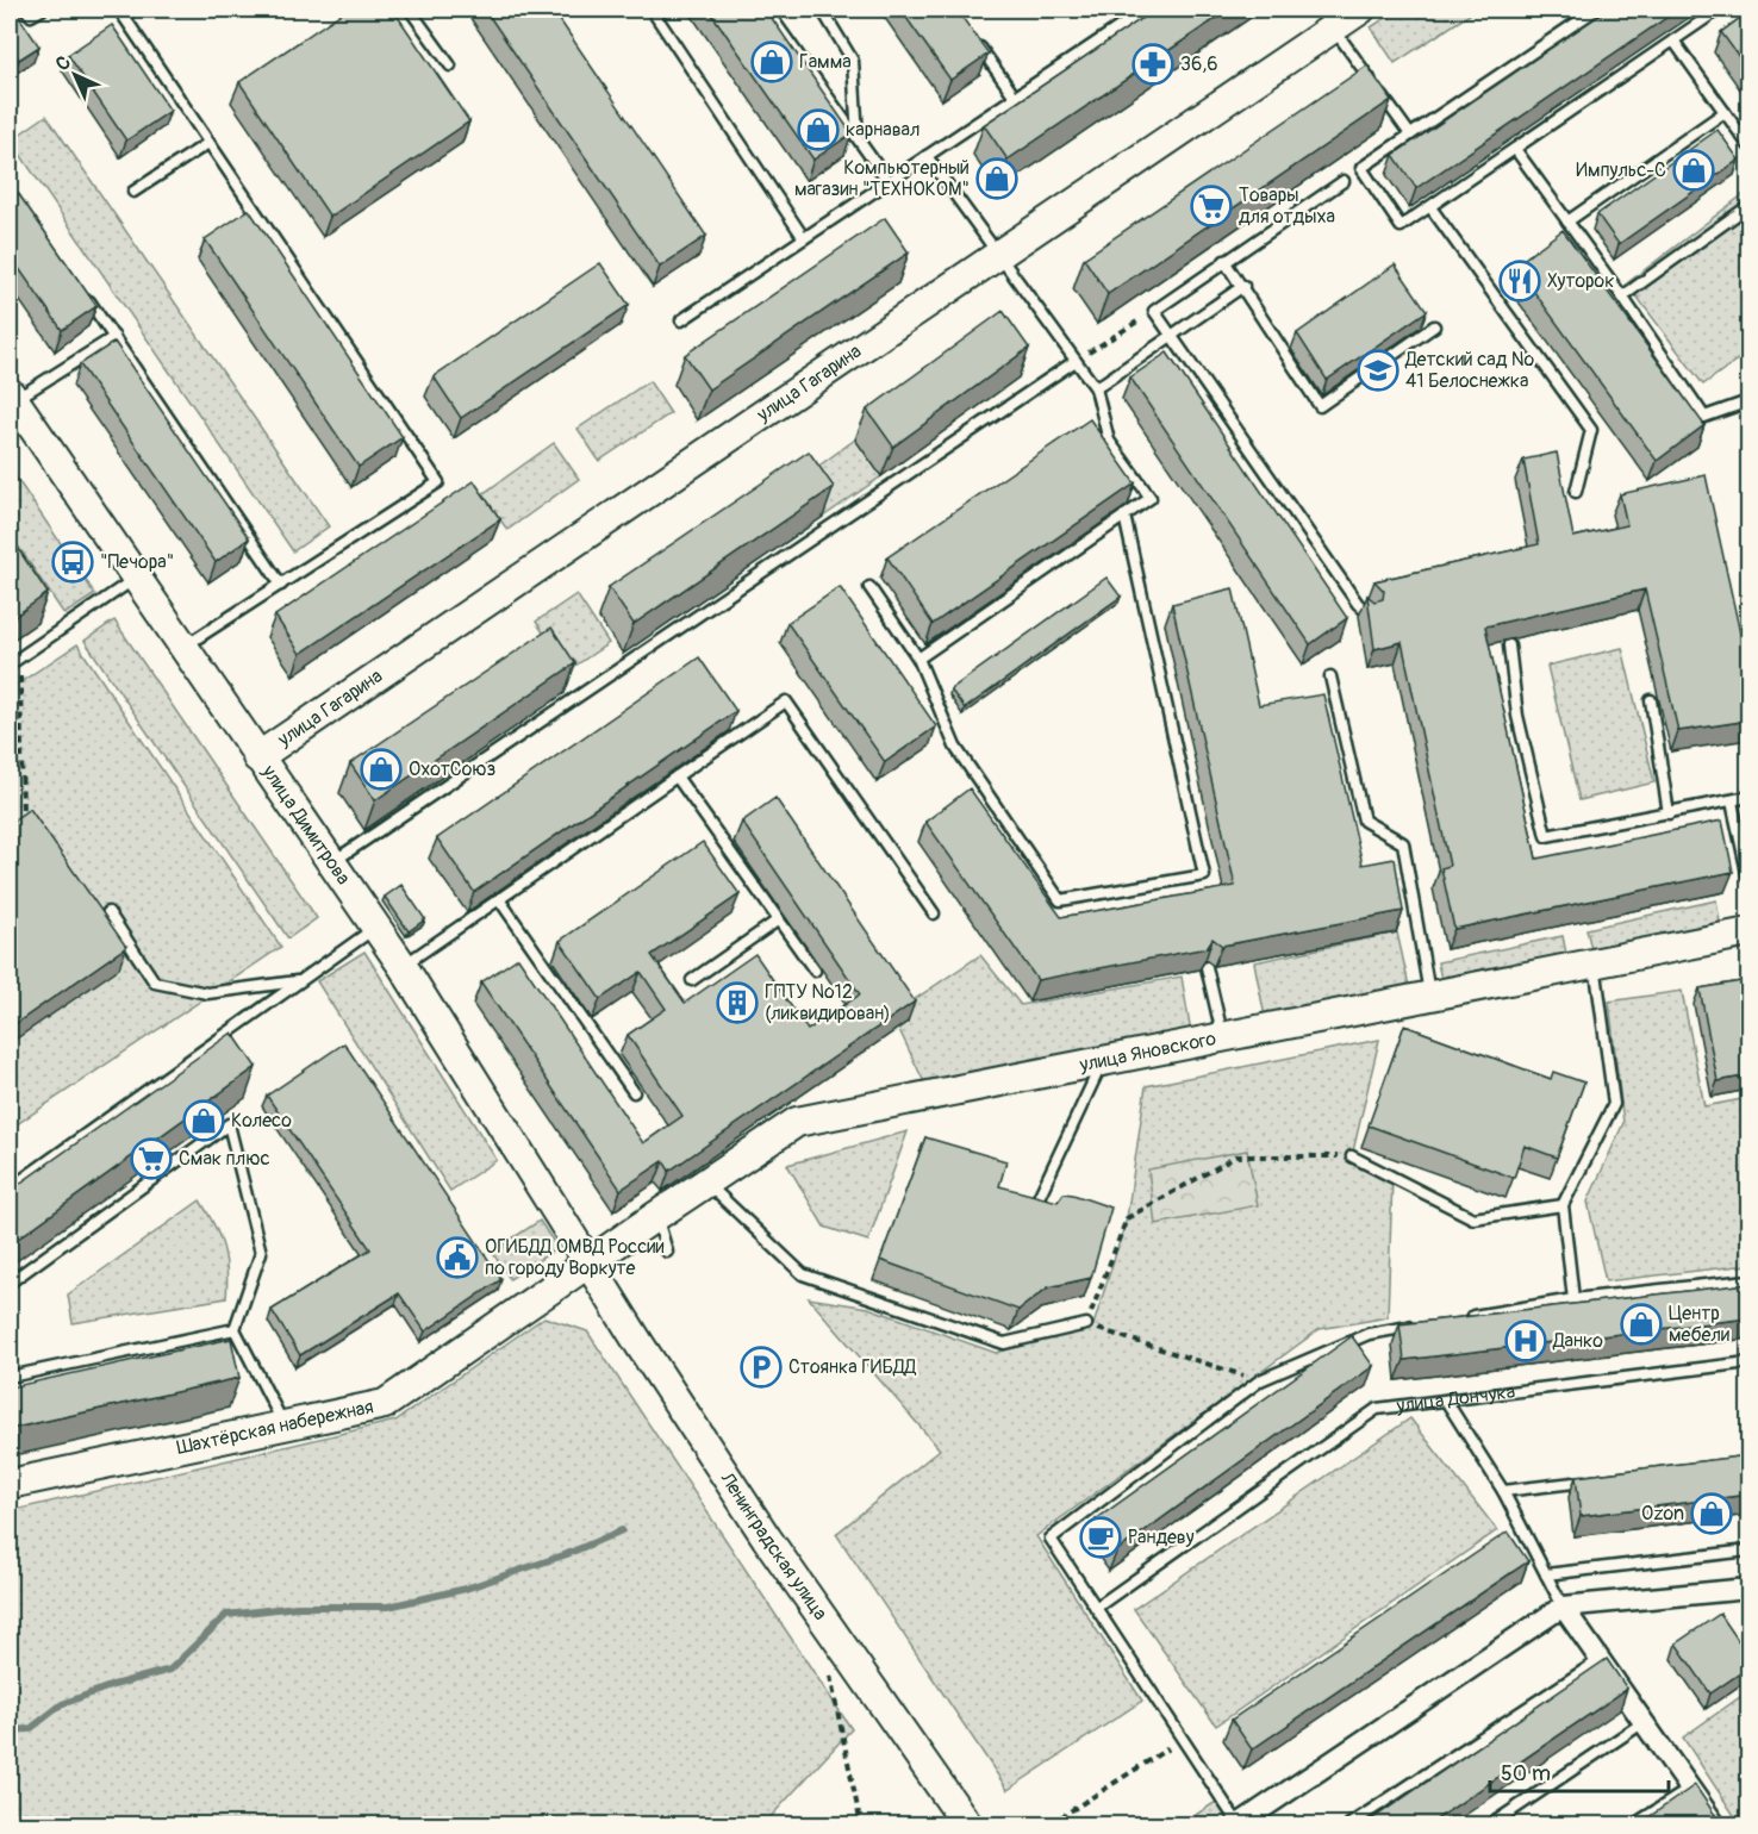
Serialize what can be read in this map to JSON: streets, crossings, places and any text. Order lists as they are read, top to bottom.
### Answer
{
  "streets": {
    "street": [
      "улица Гагарина",
      "улица Димитрова",
      "улица Яновского",
      "Шахтёрская набережная",
      "Ленинградская улица"
    ],
    "lane": ["улица Дончука"]
  },
  "crossings": [
    ["улица Гагарина", "улица Димитрова"],
    ["улица Димитрова", "улица Яновского"],
    ["улица Димитрова", "Шахтёрская набережная"],
    ["улица Димитрова", "Ленинградская улица"],
    ["улица Яновского", "Шахтёрская набережная"],
    ["улица Яновского", "Ленинградская улица"],
    ["Шахтёрская набережная", "Ленинградская улица"]
  ],
  "places": {
    "shop": [
      "Гамма",
      "карнавал",
      "Импульс-С",
      "Компьютерный магазин \"ТЕХНОКОМ\"",
      "ОхотСоюз",
      "Колесо",
      "Центр мебели",
      "Ozon"
    ],
    "pharmacy": ["36,6"],
    "supermarket": ["Товары для отдыха", "Смак плюс"],
    "restaurant": ["Хуторок"],
    "school or university": ["Детский сад № 41 Белоснежка"],
    "bus stop": ["\"Печора\""],
    "building": ["ГПТУ №12 (ликвидирован)"],
    "public building": ["ОГИБДД ОМВД России по городу Воркуте"],
    "hospital": ["Данко"],
    "parking": ["Стоянка ГИБДД"],
    "cafe": ["Рандеву"]
  },
  "scale_bar": "50 m",
  "north": "top left"
}
